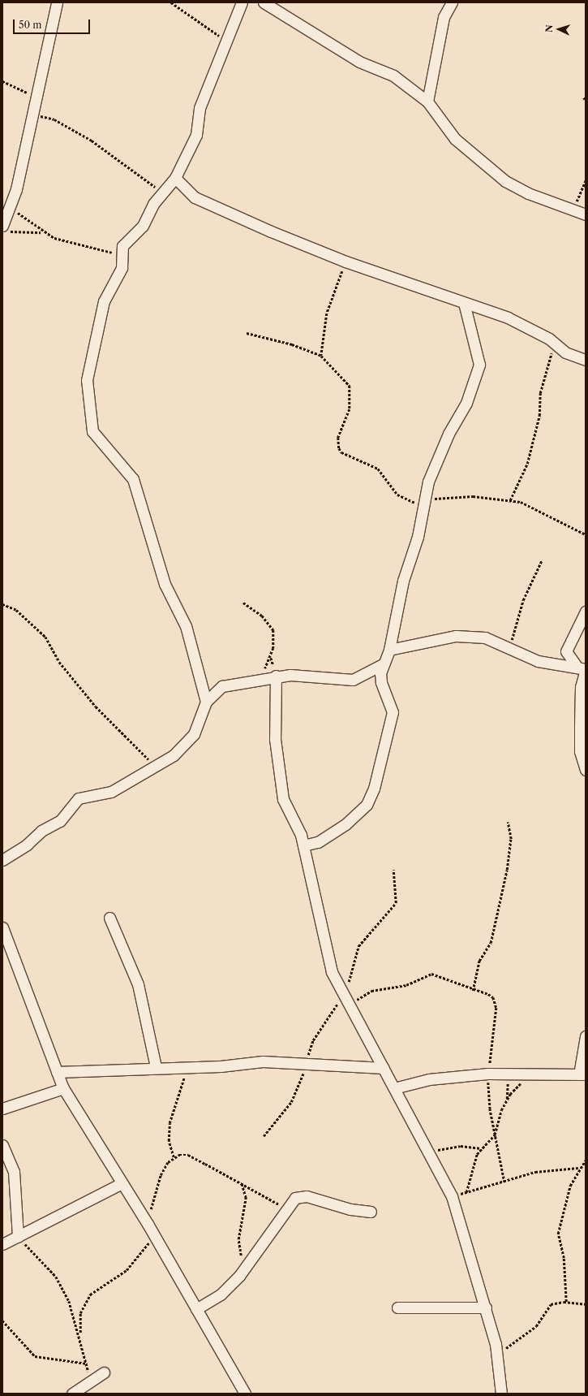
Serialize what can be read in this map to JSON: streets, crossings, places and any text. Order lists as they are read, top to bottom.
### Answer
{
  "scale_bar": "50 m",
  "north": "left"
}
